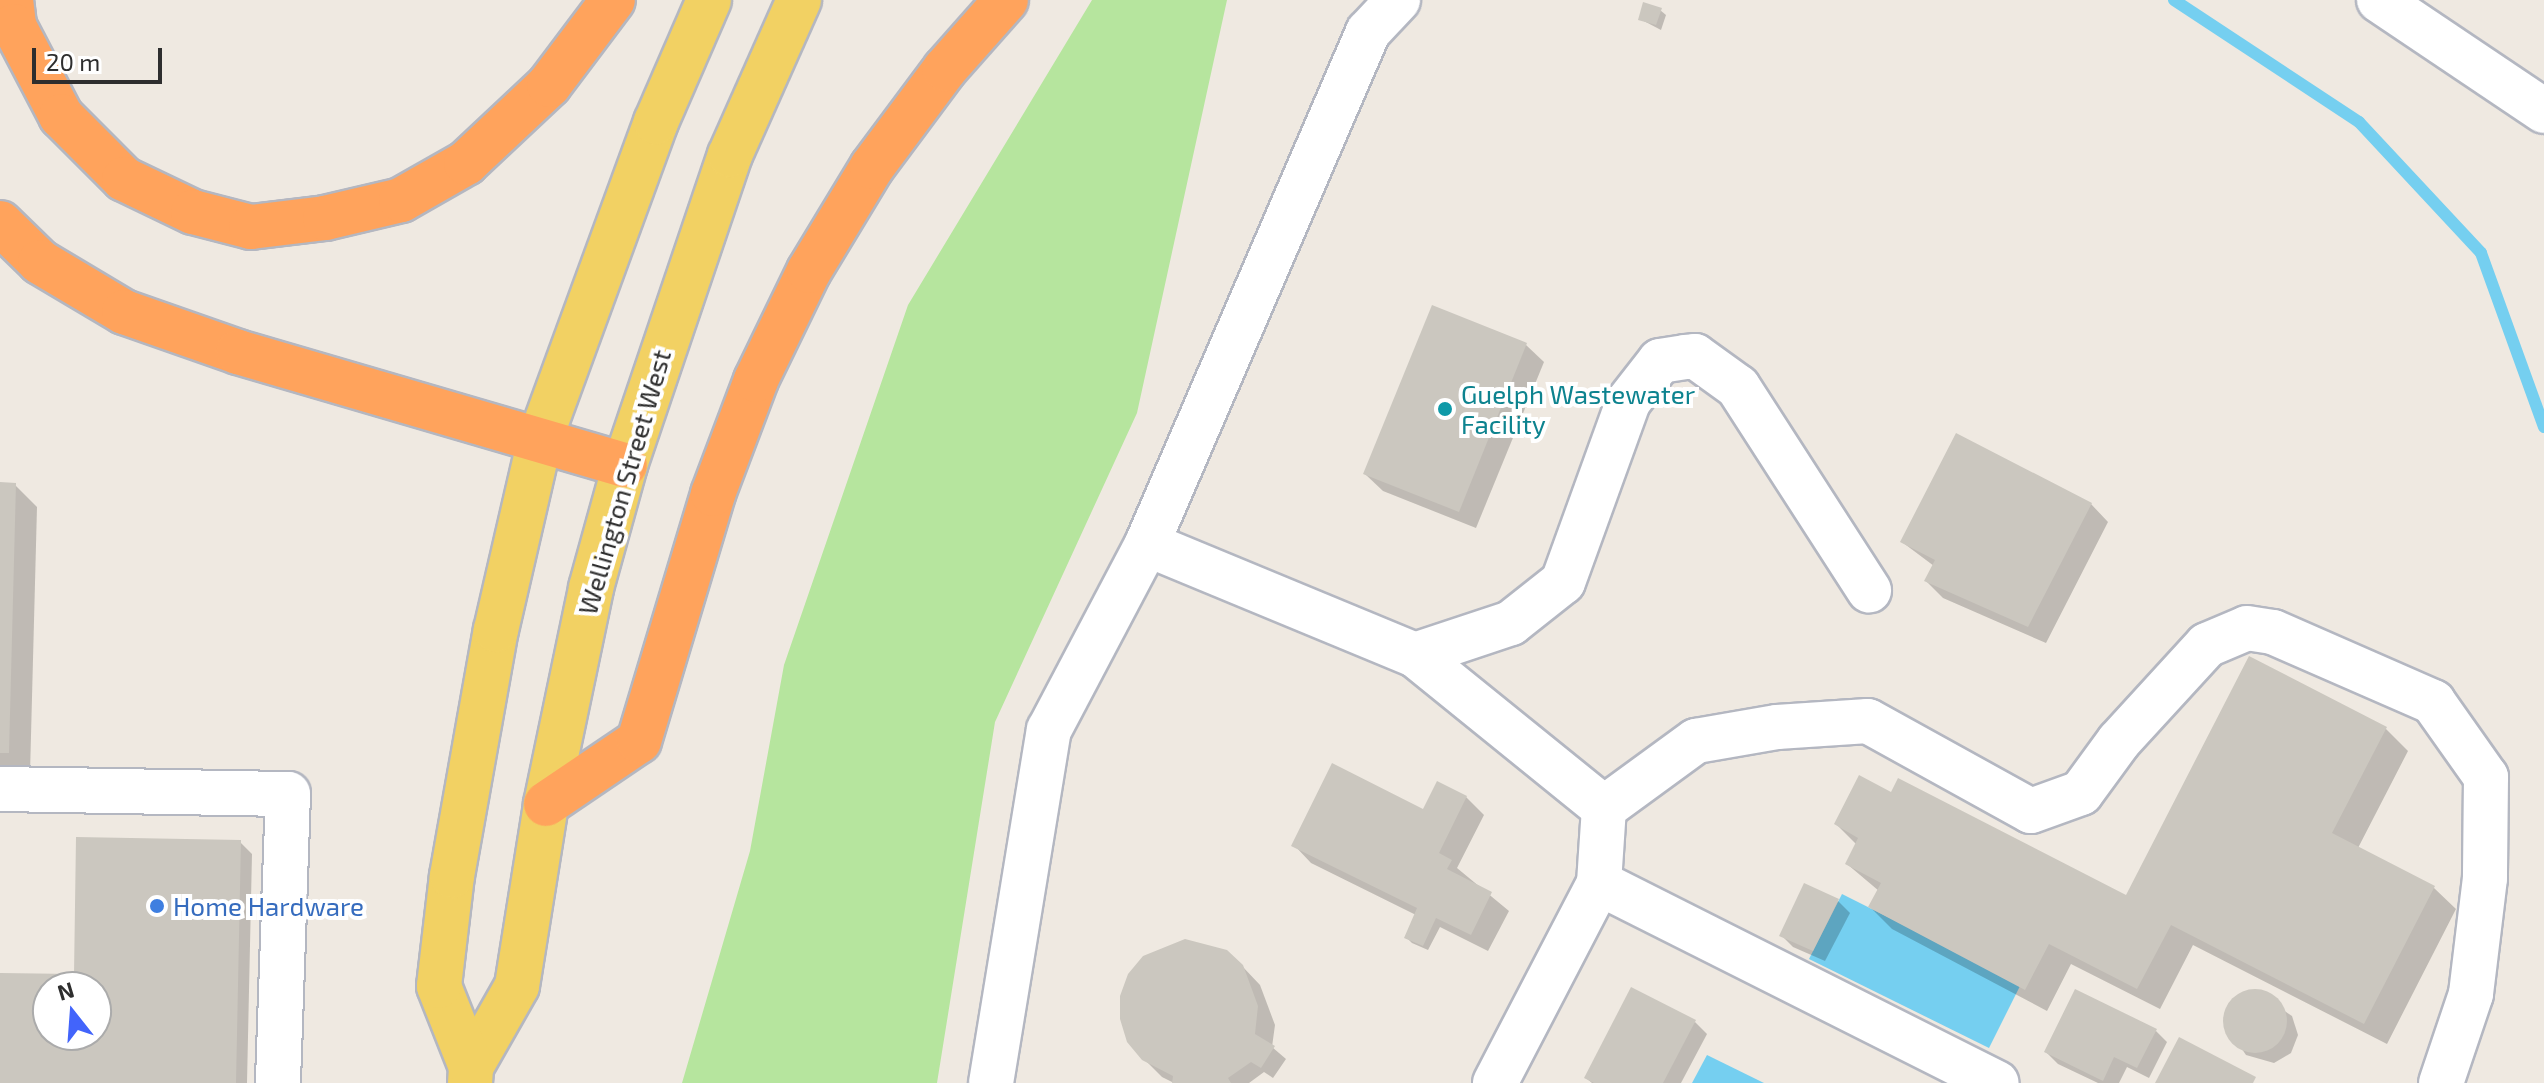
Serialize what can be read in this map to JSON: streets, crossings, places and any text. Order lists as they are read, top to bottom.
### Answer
{
  "streets": {
    "main road": ["Wellington Street West"]
  },
  "places": ["Guelph Wastewater Facility", "Home Hardware"],
  "scale_bar": "20 m",
  "north": "top"
}
